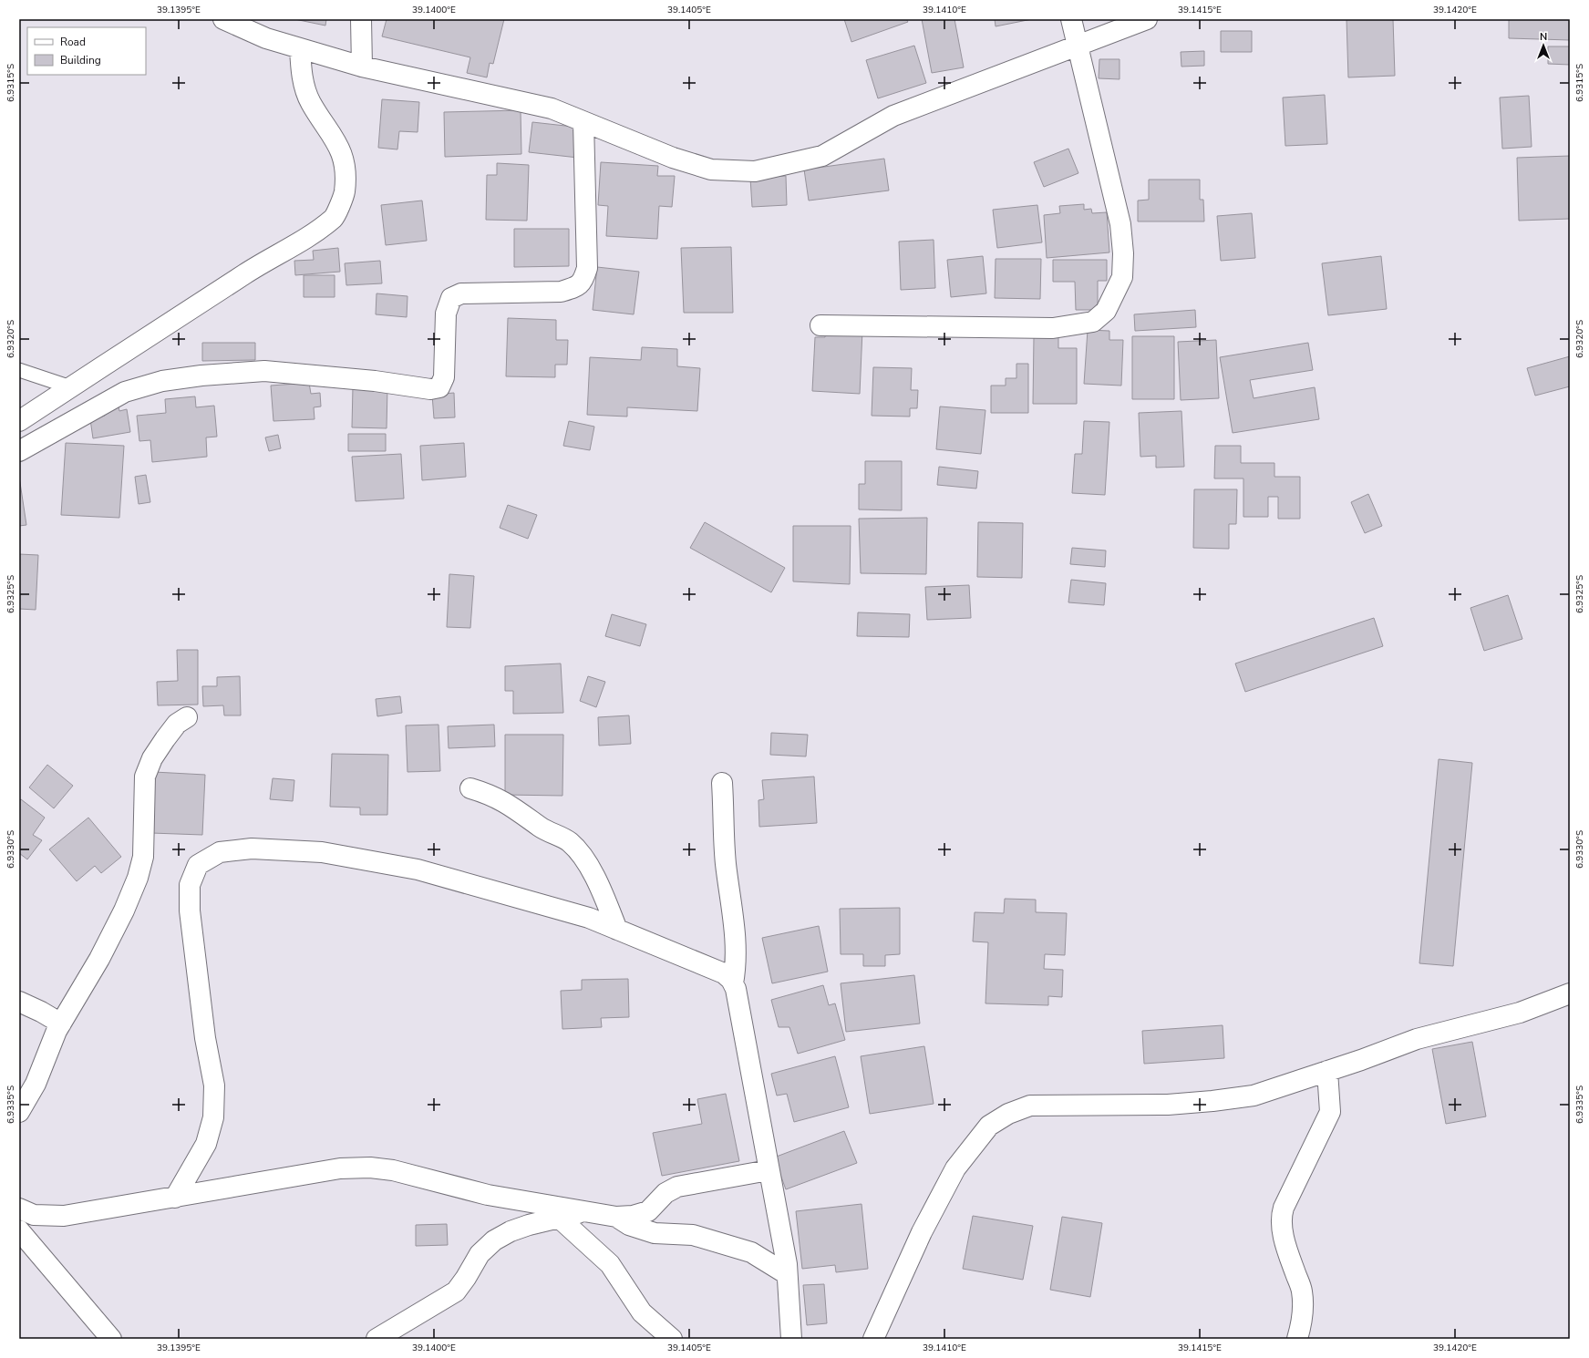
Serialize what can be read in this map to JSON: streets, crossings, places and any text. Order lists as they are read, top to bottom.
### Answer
{
  "legend": ["Road", "Building"],
  "north": "top",
  "coordinates": [
    "39.1395°E",
    "39.1400°E",
    "39.1405°E",
    "39.1410°E",
    "39.1415°E",
    "39.1420°E",
    "6.9315°S",
    "6.9320°S",
    "6.9325°S",
    "6.9330°S",
    "6.9335°S"
  ]
}
